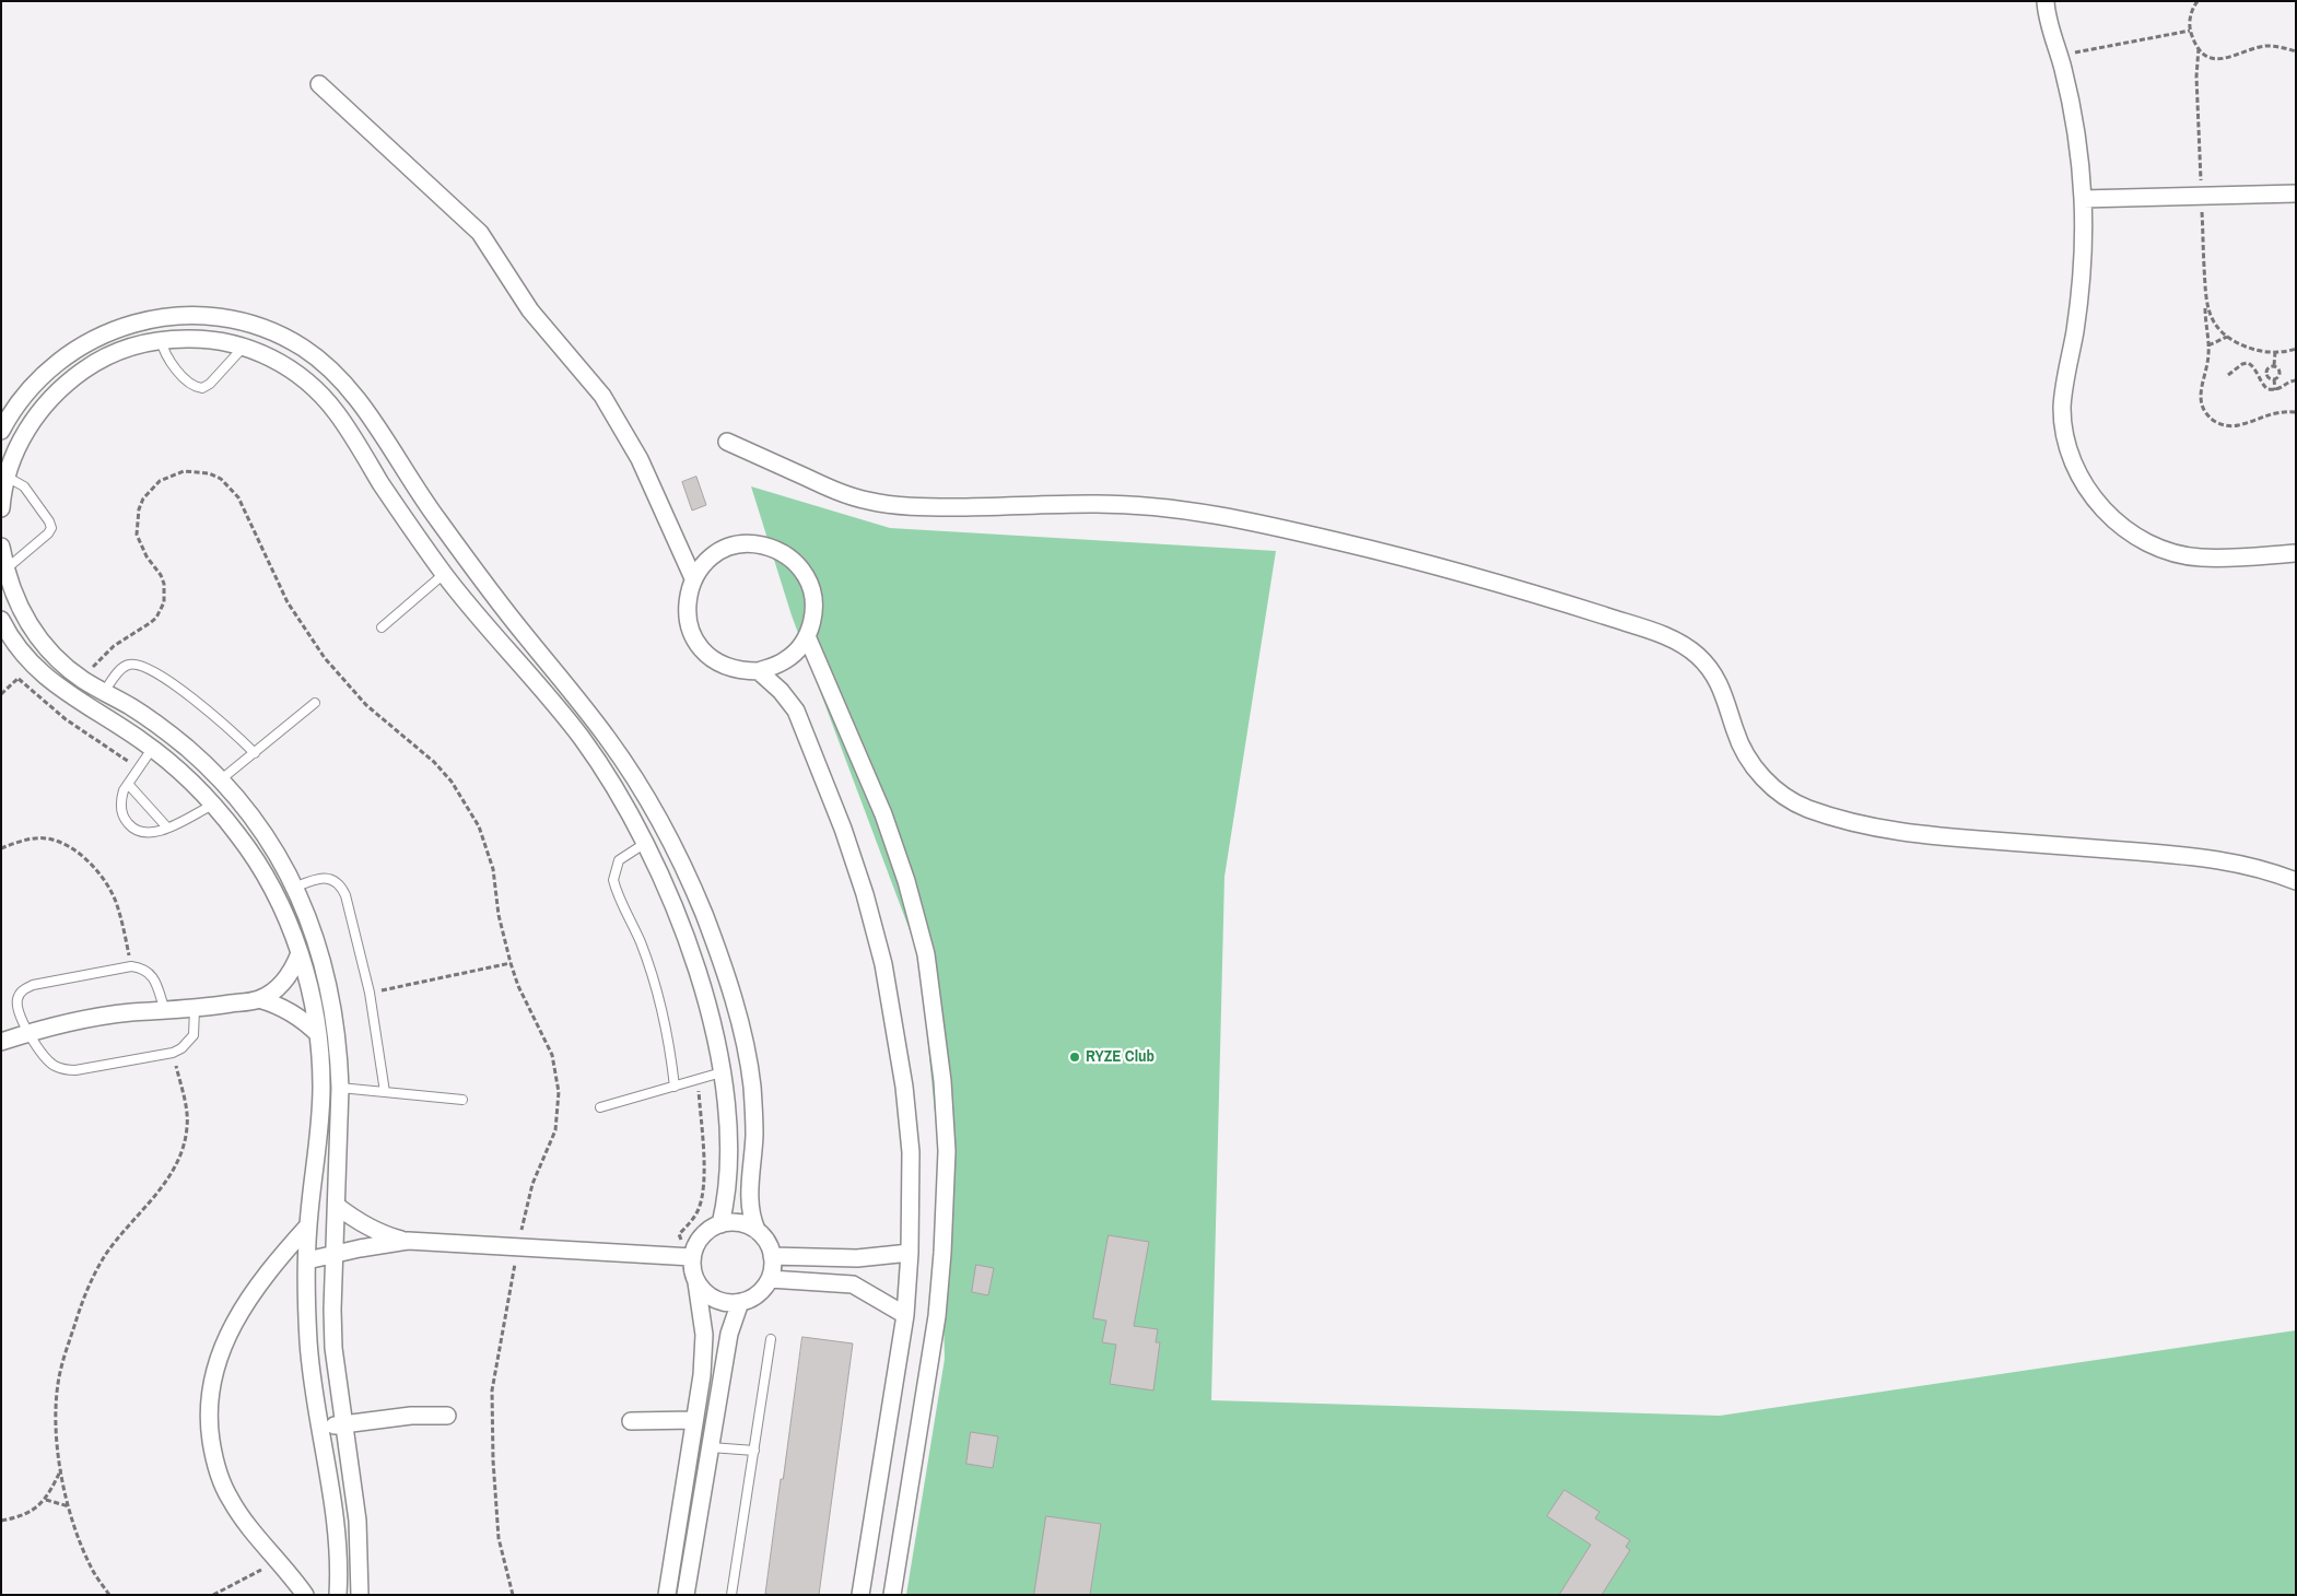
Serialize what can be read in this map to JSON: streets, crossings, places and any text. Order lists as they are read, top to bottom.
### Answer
{
  "places": ["RYZE Club"]
}
